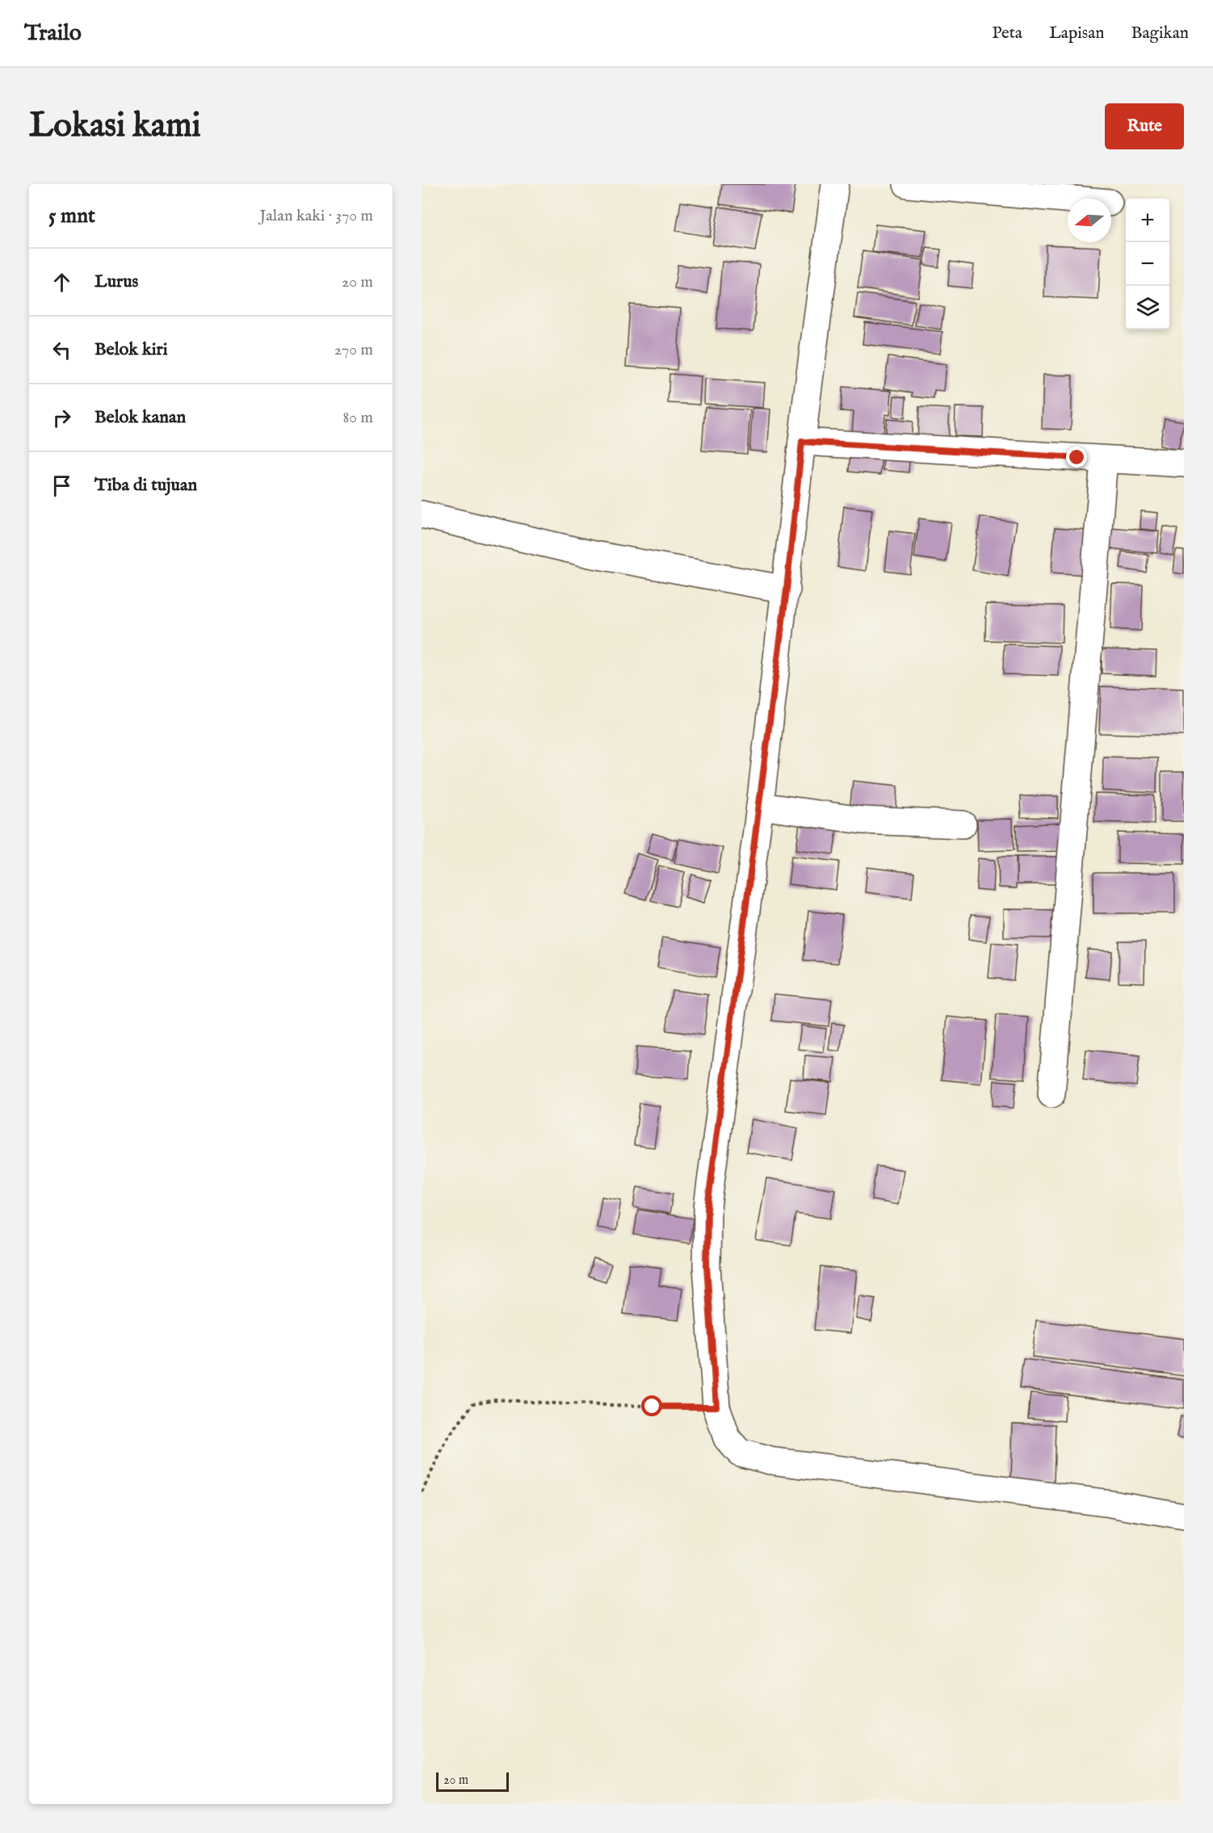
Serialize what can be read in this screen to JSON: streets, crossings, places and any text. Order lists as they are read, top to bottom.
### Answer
{
  "scale_bar": "20 m",
  "north": "left",
  "page": {
    "header": "Trailo",
    "nav": ["Peta", "Lapisan", "Bagikan"],
    "buttons": "Rute",
    "title": "Lokasi kami",
    "heading": ["5 mnt", "Jalan kaki · 370 m"],
    "map_buttons": ["+", "−"],
    "list": [
      ["Lurus", "20 m"],
      ["Belok kiri", "270 m"],
      ["Belok kanan", "80 m"],
      "Tiba di tujuan"
    ],
    "scale": "20 m"
  }
}
